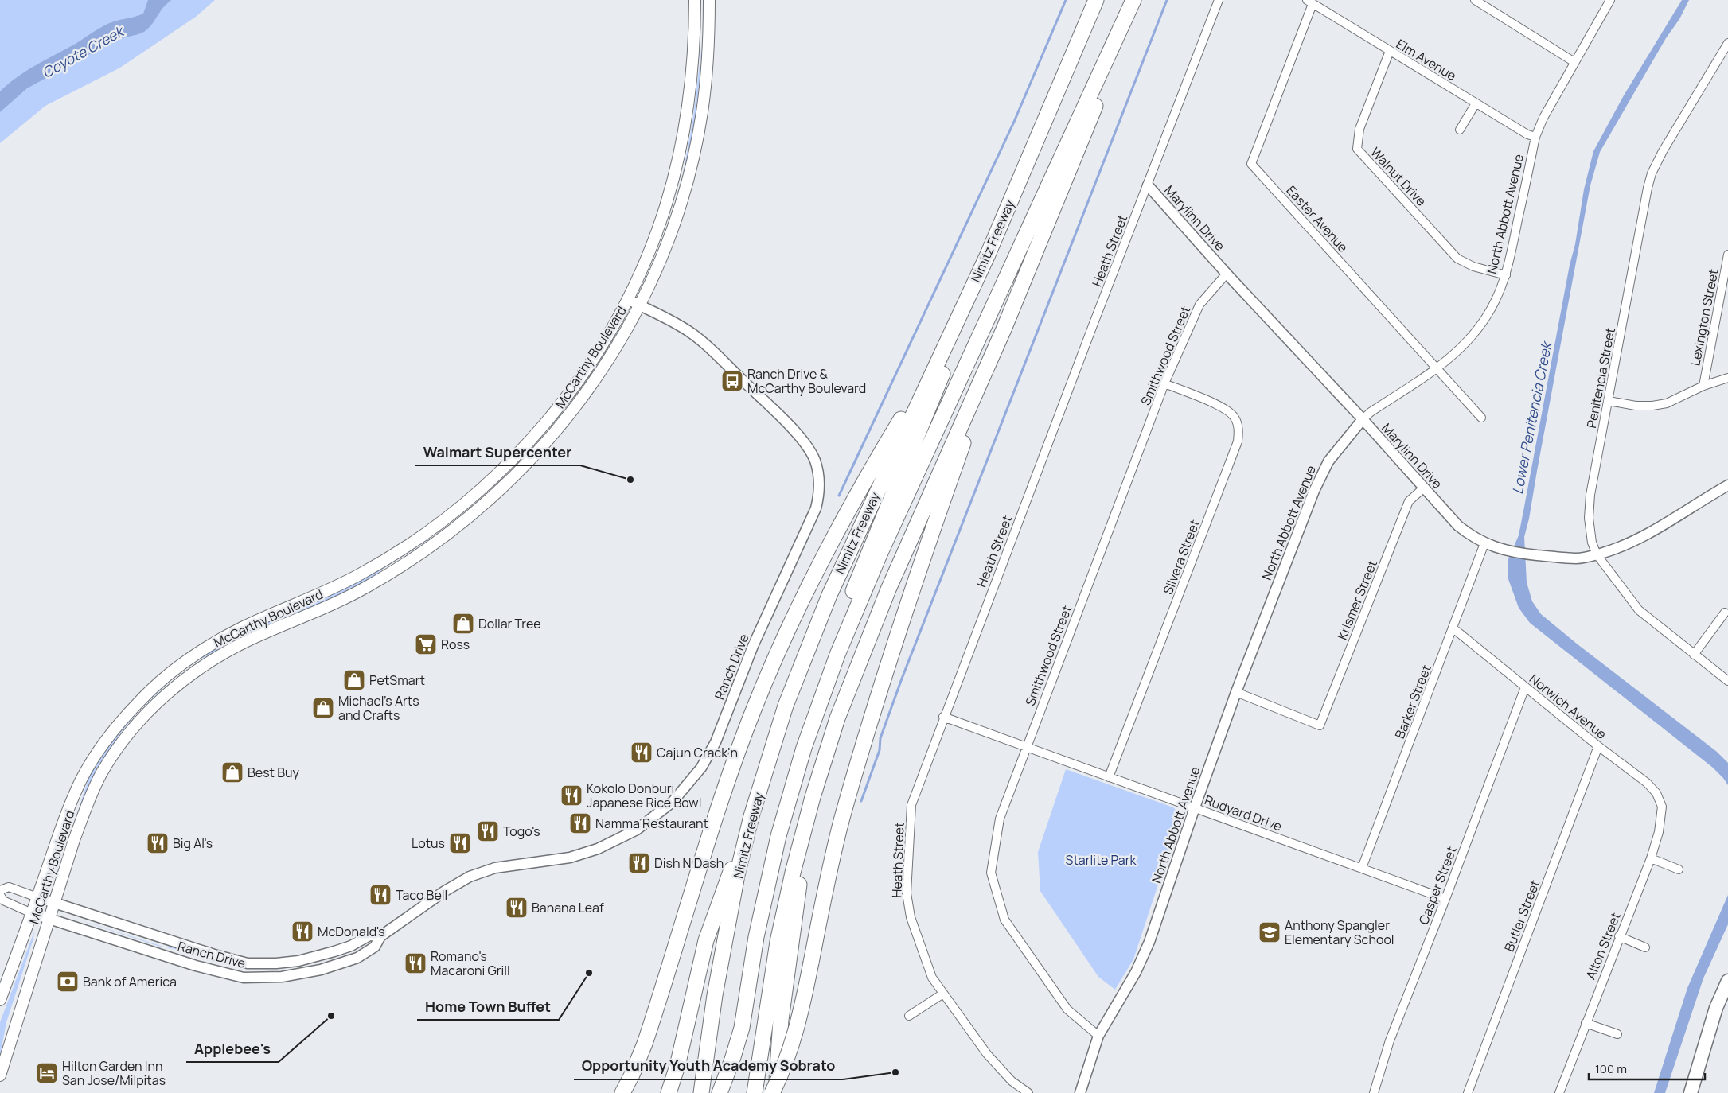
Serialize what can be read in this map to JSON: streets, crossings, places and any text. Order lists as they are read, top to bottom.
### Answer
{
  "streets": {
    "highway": ["Nimitz Freeway"],
    "main road": ["McCarthy Boulevard"],
    "street": [
      "Elm Avenue",
      "Walnut Drive",
      "North Abbott Avenue",
      "Marylinn Drive",
      "Easter Avenue",
      "Heath Street",
      "Lexington Street",
      "Smithwood Street",
      "Penitencia Street",
      "Silvera Street",
      "Krismer Street",
      "Ranch Drive",
      "Barker Street",
      "Norwich Avenue",
      "Rudyard Drive",
      "Casper Street",
      "Butler Street",
      "Alton Street"
    ]
  },
  "crossings": [
    ["Elm Avenue", "Walnut Drive"],
    ["Elm Avenue", "North Abbott Avenue"],
    ["Elm Avenue", "Easter Avenue"],
    ["Walnut Drive", "North Abbott Avenue"],
    ["North Abbott Avenue", "Marylinn Drive"],
    ["North Abbott Avenue", "Easter Avenue"],
    ["North Abbott Avenue", "Smithwood Street"],
    ["North Abbott Avenue", "Krismer Street"],
    ["North Abbott Avenue", "Rudyard Drive"],
    ["Marylinn Drive", "Heath Street"],
    ["Marylinn Drive", "Smithwood Street"],
    ["Marylinn Drive", "Penitencia Street"],
    ["Marylinn Drive", "Krismer Street"],
    ["Marylinn Drive", "Barker Street"],
    ["Heath Street", "Rudyard Drive"],
    ["Smithwood Street", "Silvera Street"],
    ["Smithwood Street", "Rudyard Drive"],
    ["McCarthy Boulevard", "Ranch Drive"],
    ["Silvera Street", "Rudyard Drive"],
    ["Barker Street", "Norwich Avenue"],
    ["Barker Street", "Rudyard Drive"],
    ["Norwich Avenue", "Casper Street"],
    ["Norwich Avenue", "Butler Street"],
    ["Norwich Avenue", "Alton Street"],
    ["Rudyard Drive", "Casper Street"]
  ],
  "water": ["Coyote Creek", "Lower Penitencia Creek"],
  "parks": ["Starlite Park"],
  "places": {
    "bus stop": ["Ranch Drive & McCarthy Boulevard"],
    "other": [
      "Walmart Supercenter",
      "Home Town Buffet",
      "Applebee's",
      "Opportunity Youth Academy Sobrato"
    ],
    "shop": [
      "Dollar Tree",
      "PetSmart",
      "Michael's Arts and Crafts",
      "Best Buy"
    ],
    "supermarket": ["Ross"],
    "restaurant": [
      "Cajun Crack'n",
      "Kokolo Donburi Japanese Rice Bowl",
      "Namma Restaurant",
      "Togo's",
      "Big Al's",
      "Lotus",
      "Dish N Dash",
      "Taco Bell",
      "Banana Leaf",
      "McDonald's",
      "Romano's Macaroni Grill"
    ],
    "school or university": ["Anthony Spangler Elementary School"],
    "bank": ["Bank of America"],
    "hotel": ["Hilton Garden Inn San Jose/Milpitas"]
  },
  "scale_bar": "100 m"
}
